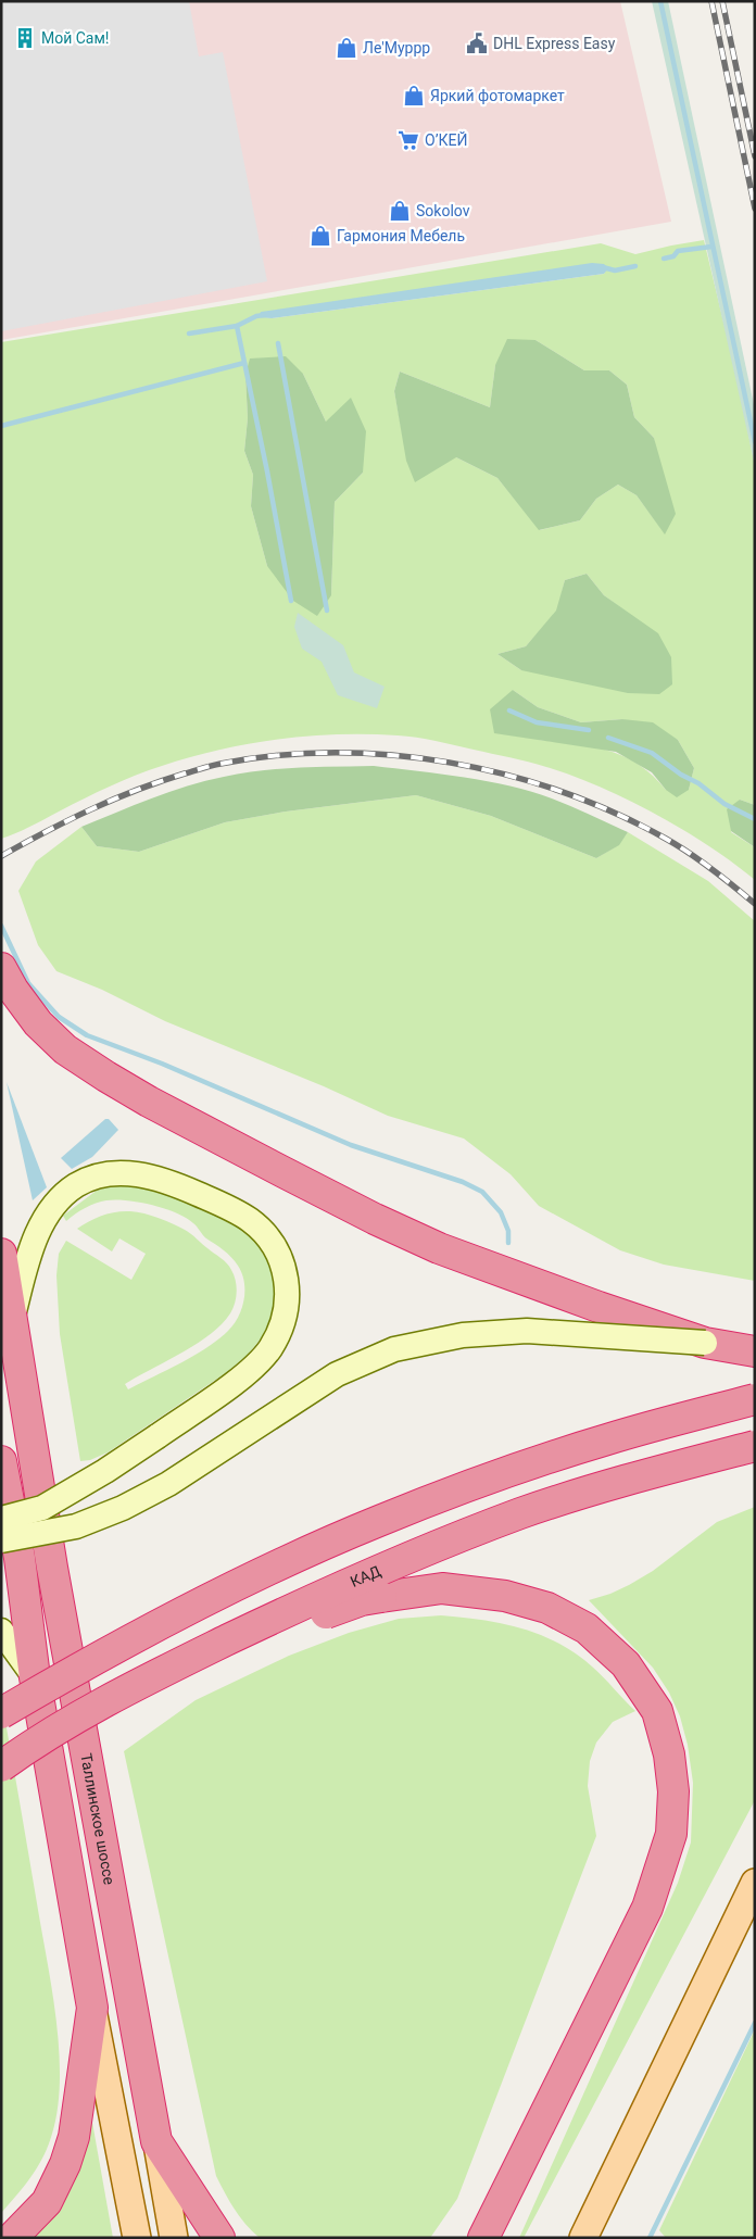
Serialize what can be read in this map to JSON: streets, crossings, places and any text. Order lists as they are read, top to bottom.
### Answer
{
  "streets": {
    "highway": ["КАД", "Таллинское шоссе"]
  },
  "places": {
    "building": ["Мой Сам!"],
    "public building": ["DHL Express Easy"],
    "shop": [
      "Ле'Муррр",
      "Яркий фотомаркет",
      "Sokolov",
      "Гармония Мебель"
    ],
    "supermarket": ["О’КЕЙ"]
  }
}
